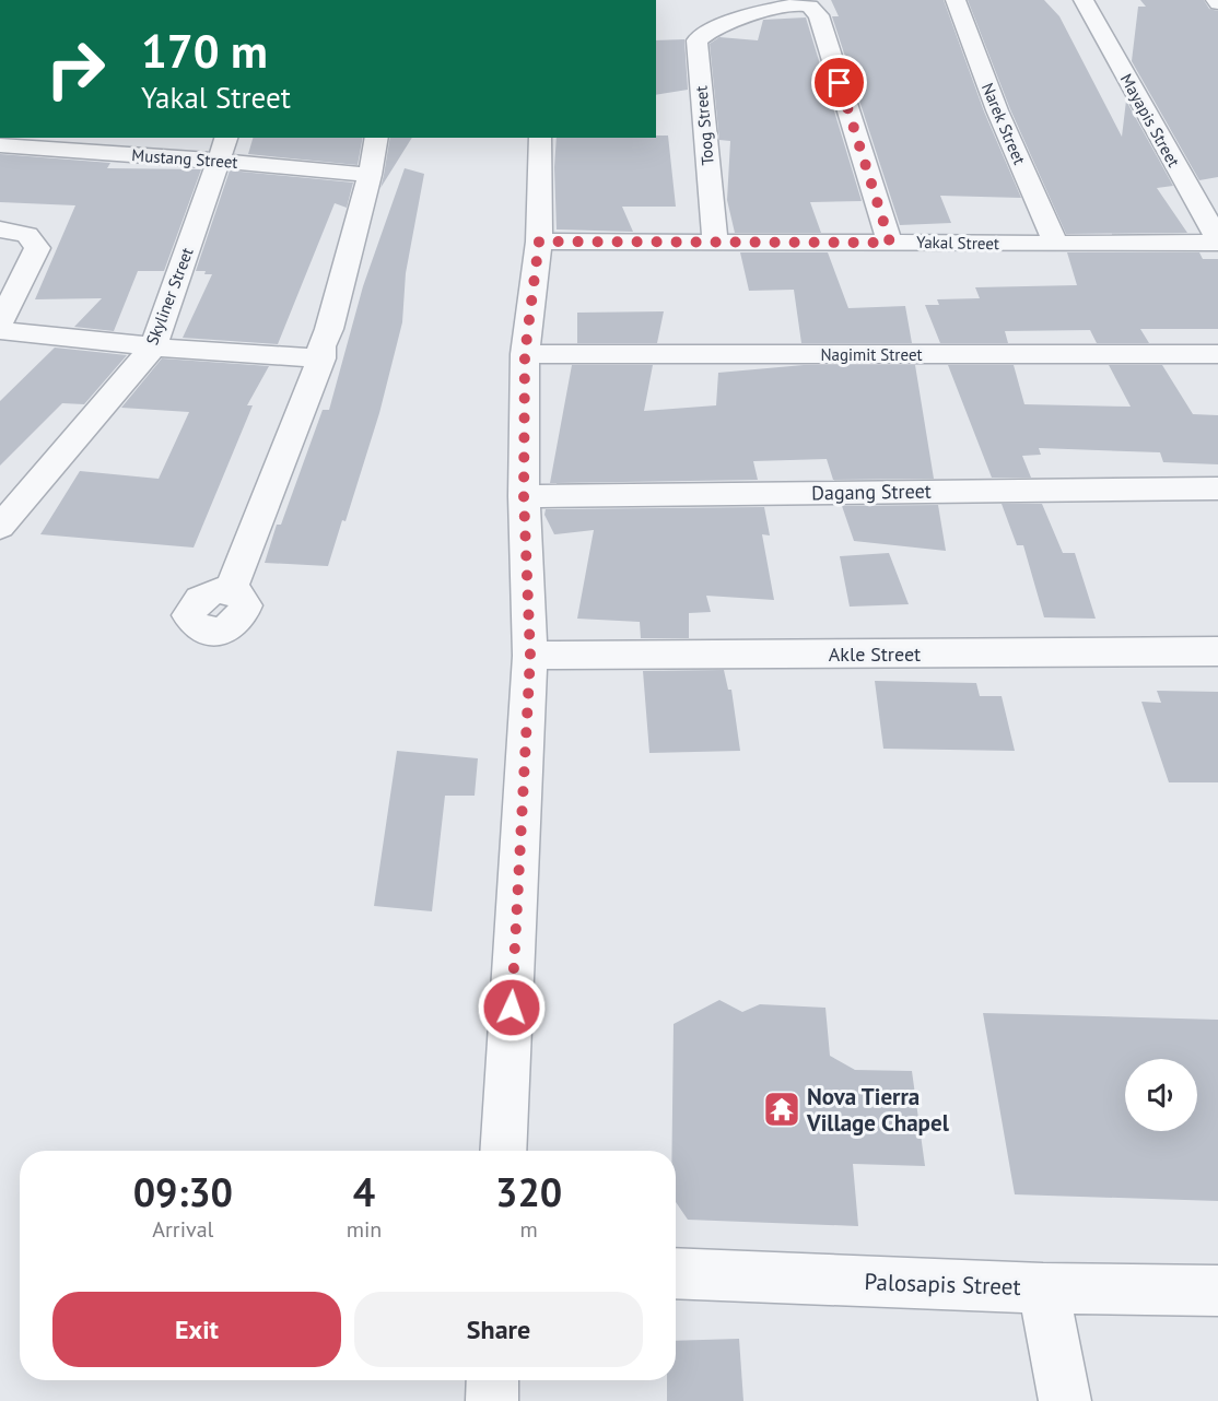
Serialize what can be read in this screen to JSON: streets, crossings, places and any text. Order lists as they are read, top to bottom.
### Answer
{
  "streets": {
    "street": [
      "Mayapis Street",
      "Narek Street",
      "Toog Street",
      "Mustang Street",
      "Yakal Street",
      "Skyliner Street",
      "Nagimit Street",
      "Dagang Street",
      "Akle Street",
      "Palosapis Street"
    ]
  },
  "crossings": [
    ["Mayapis Street", "Yakal Street"],
    ["Narek Street", "Yakal Street"],
    ["Toog Street", "Yakal Street"],
    ["Mustang Street", "Skyliner Street"]
  ],
  "places": {
    "temple": ["Nova Tierra Village Chapel"]
  },
  "page": {
    "turn": ["170 m", "Yakal Street"],
    "eta": [
      "09:30",
      "Arrival",
      "4",
      "min",
      "320",
      "m"
    ],
    "buttons": ["Exit", "Share"]
  }
}
